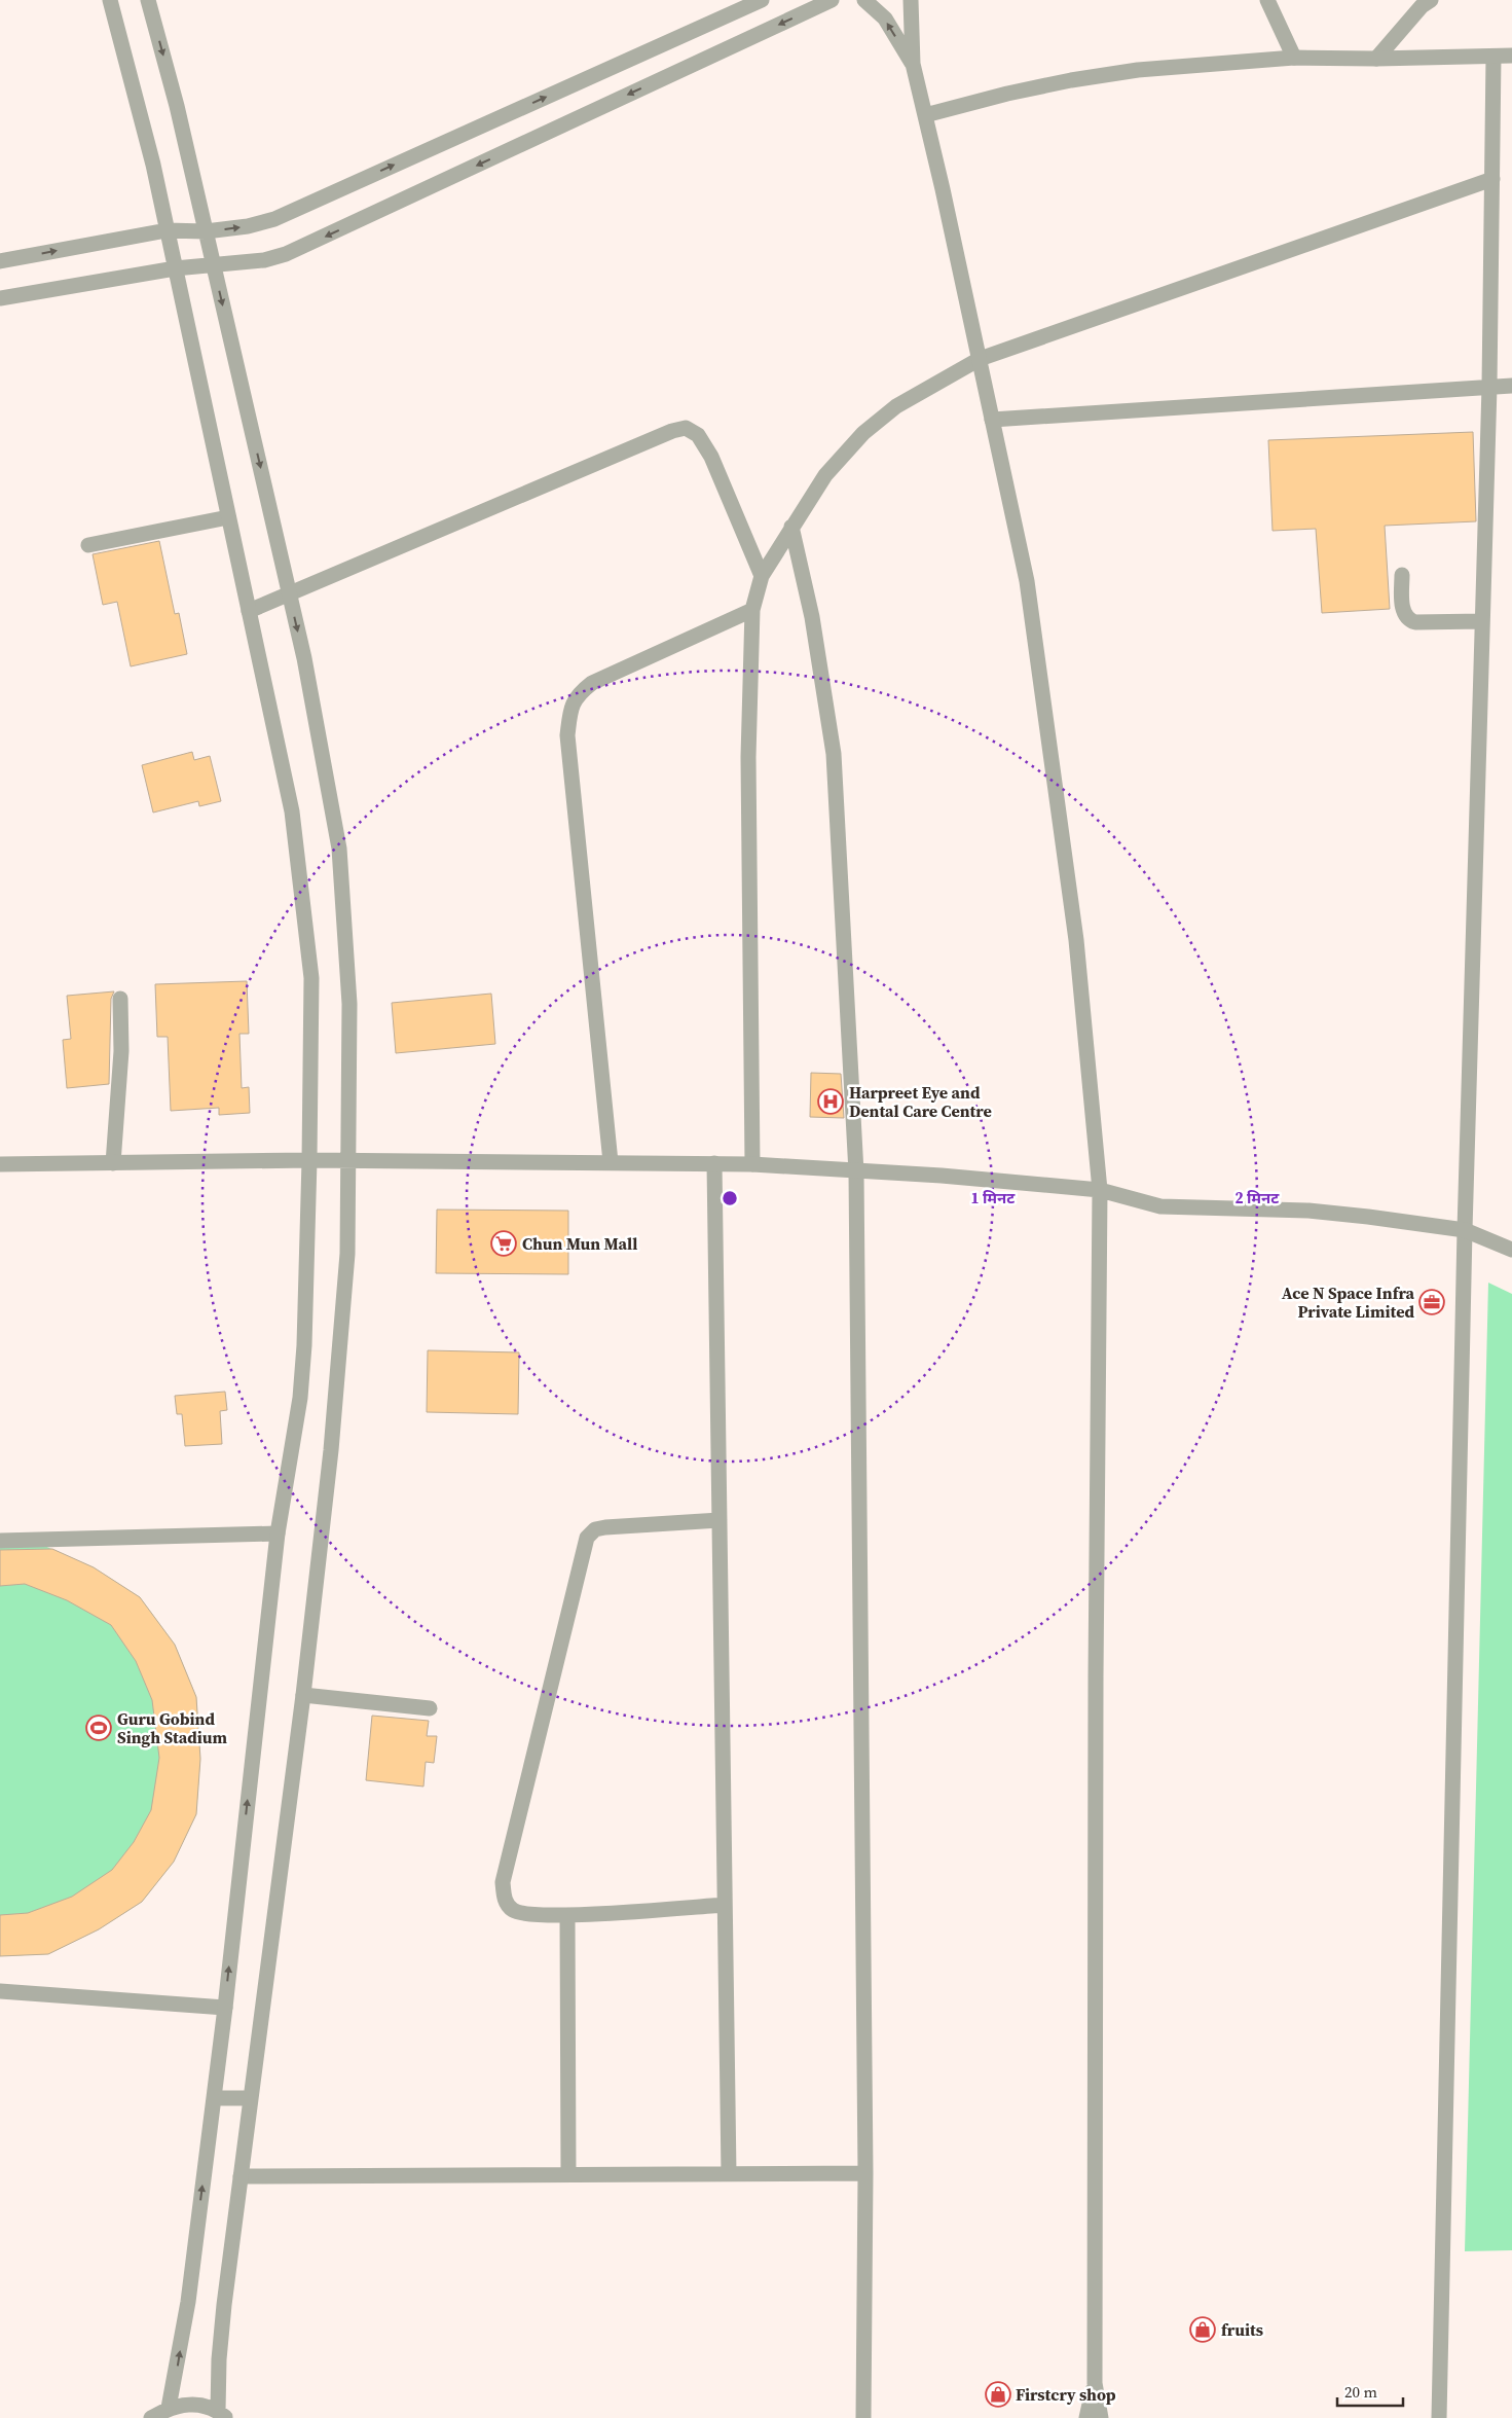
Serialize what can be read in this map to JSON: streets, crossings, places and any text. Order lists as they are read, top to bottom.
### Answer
{
  "places": {
    "hospital": ["Harpreet Eye and Dental Care Centre"],
    "supermarket": ["Chun Mun Mall"],
    "office": ["Ace N Space Infra Private Limited"],
    "sports": ["Guru Gobind Singh Stadium"],
    "shop": ["fruits", "Firstcry shop"]
  },
  "scale_bar": "20 m",
  "rings": ["1 मिनट", "2 मिनट"]
}
